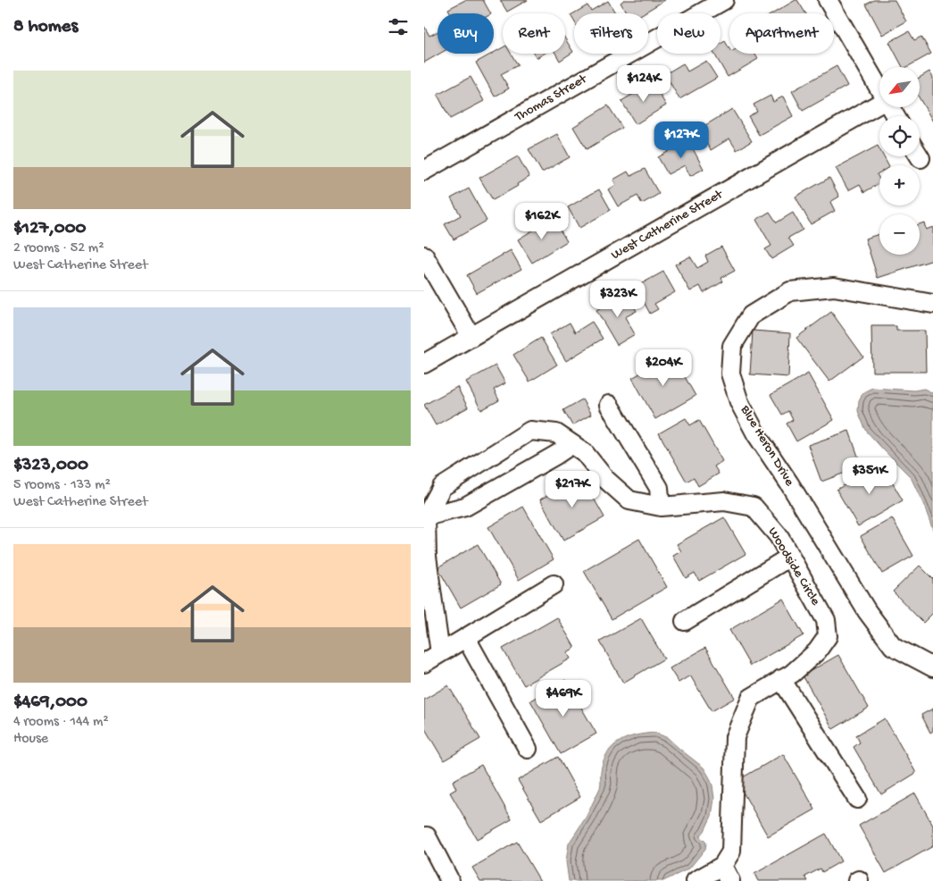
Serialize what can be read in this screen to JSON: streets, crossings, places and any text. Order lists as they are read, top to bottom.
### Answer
{
  "streets": {
    "street": [
      "Thomas Street",
      "West Catherine Street",
      "Blue Heron Drive",
      "Woodside Circle"
    ]
  },
  "north": "bottom left",
  "page": {
    "heading": "8 homes",
    "chip": [
      "Buy",
      "Rent",
      "Filters",
      "New",
      "Apartment"
    ],
    "list": [
      {
        "name": "$127,000",
        "note": "2 rooms · 52 m² · West Catherine Street"
      },
      {
        "name": "$323,000",
        "note": "5 rooms · 133 m² · West Catherine Street"
      },
      {
        "name": "$469,000",
        "note": "4 rooms · 144 m² · House"
      }
    ],
    "price": [
      "$124K",
      "$127K",
      "$162K",
      "$323K",
      "$204K",
      "$351K",
      "$217K",
      "$469K"
    ],
    "map_buttons": ["+", "−"]
  }
}
